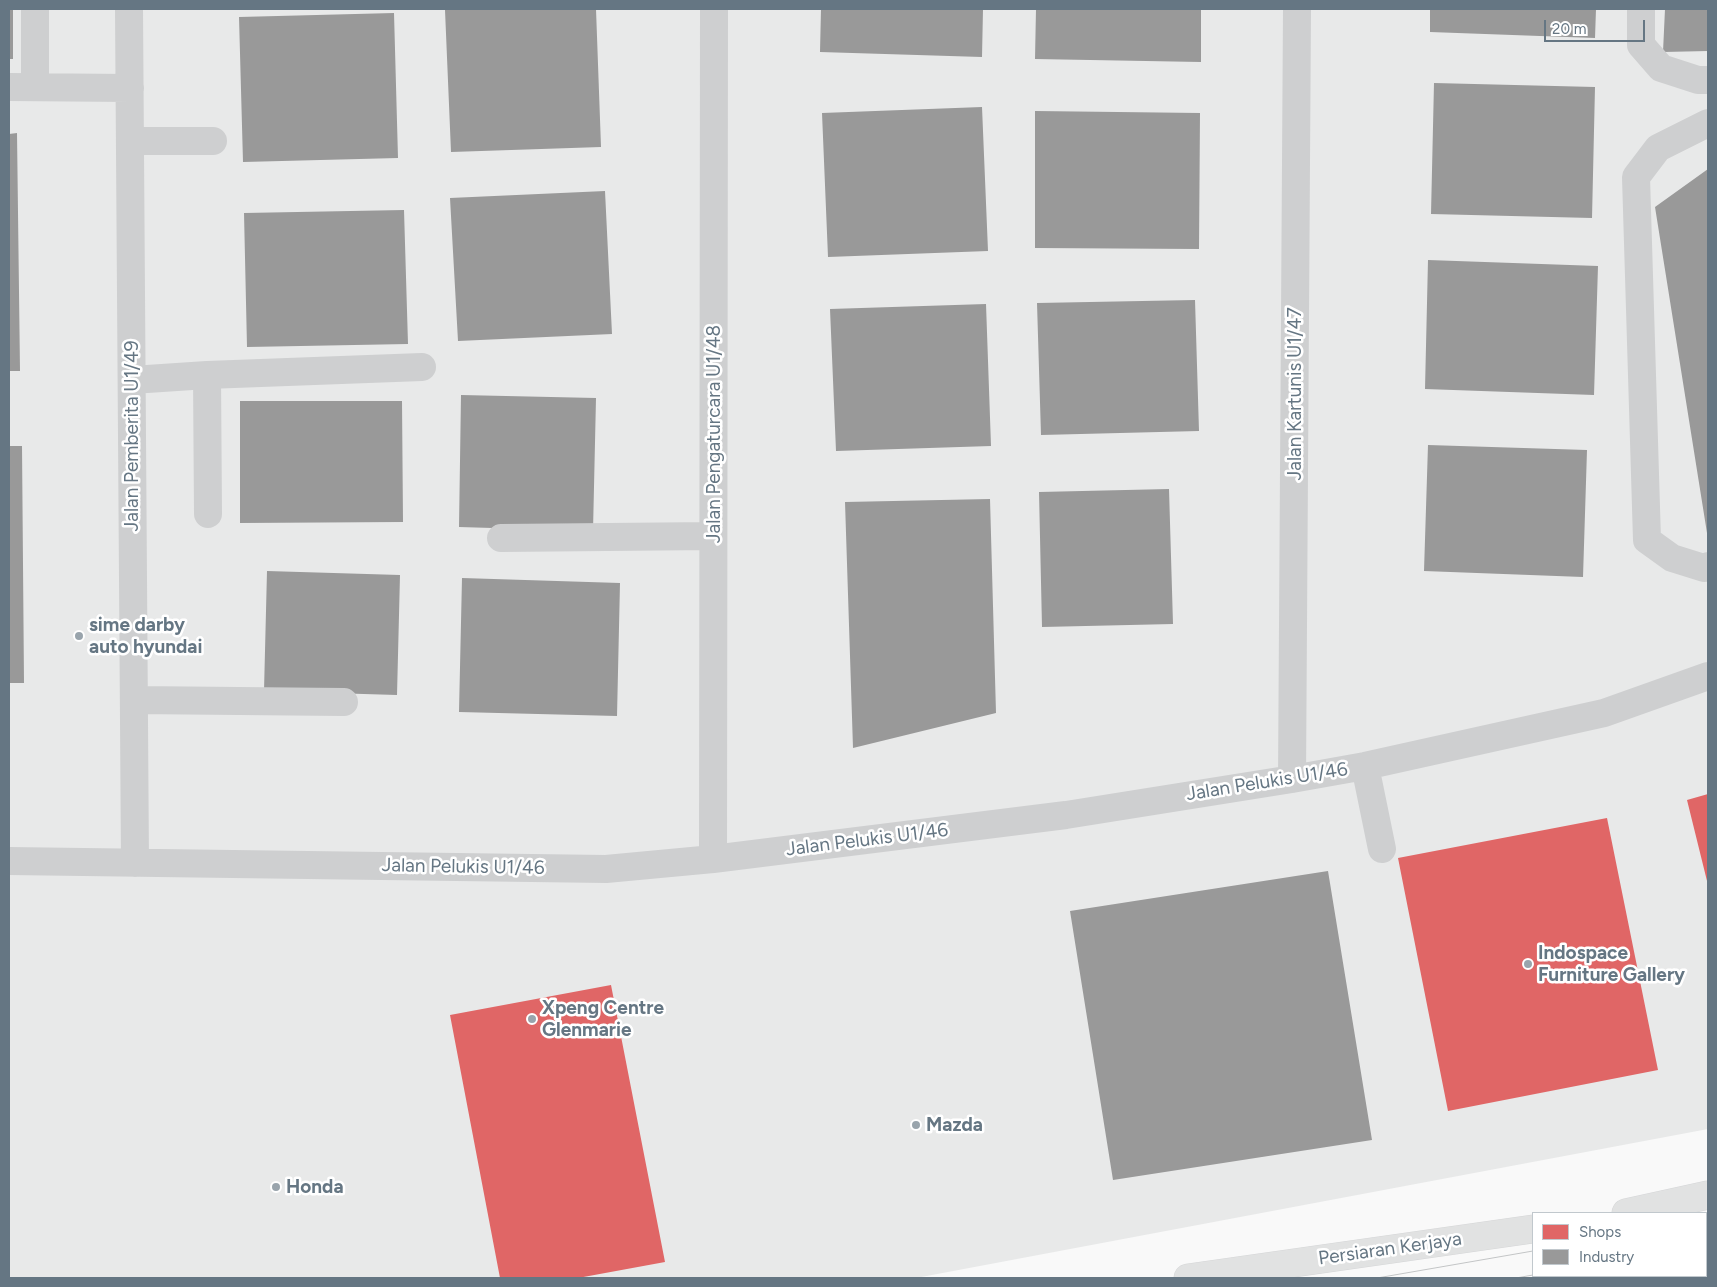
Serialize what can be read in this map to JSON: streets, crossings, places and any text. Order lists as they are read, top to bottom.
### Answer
{
  "streets": {
    "main road": ["Persiaran Kerjaya"],
    "street": [
      "Jalan Kartunis U1/47",
      "Jalan Pengaturcara U1/48",
      "Jalan Pemberita U1/49",
      "Jalan Pelukis U1/46"
    ]
  },
  "crossings": [
    ["Jalan Kartunis U1/47", "Jalan Pelukis U1/46"],
    ["Jalan Pengaturcara U1/48", "Jalan Pelukis U1/46"],
    ["Jalan Pemberita U1/49", "Jalan Pelukis U1/46"]
  ],
  "places": [
    "sime darby auto hyundai",
    "Indospace Furniture Gallery",
    "Xpeng Centre Glenmarie",
    "Mazda",
    "Honda"
  ],
  "legend": ["Shops", "Industry"],
  "scale_bar": "20 m"
}
